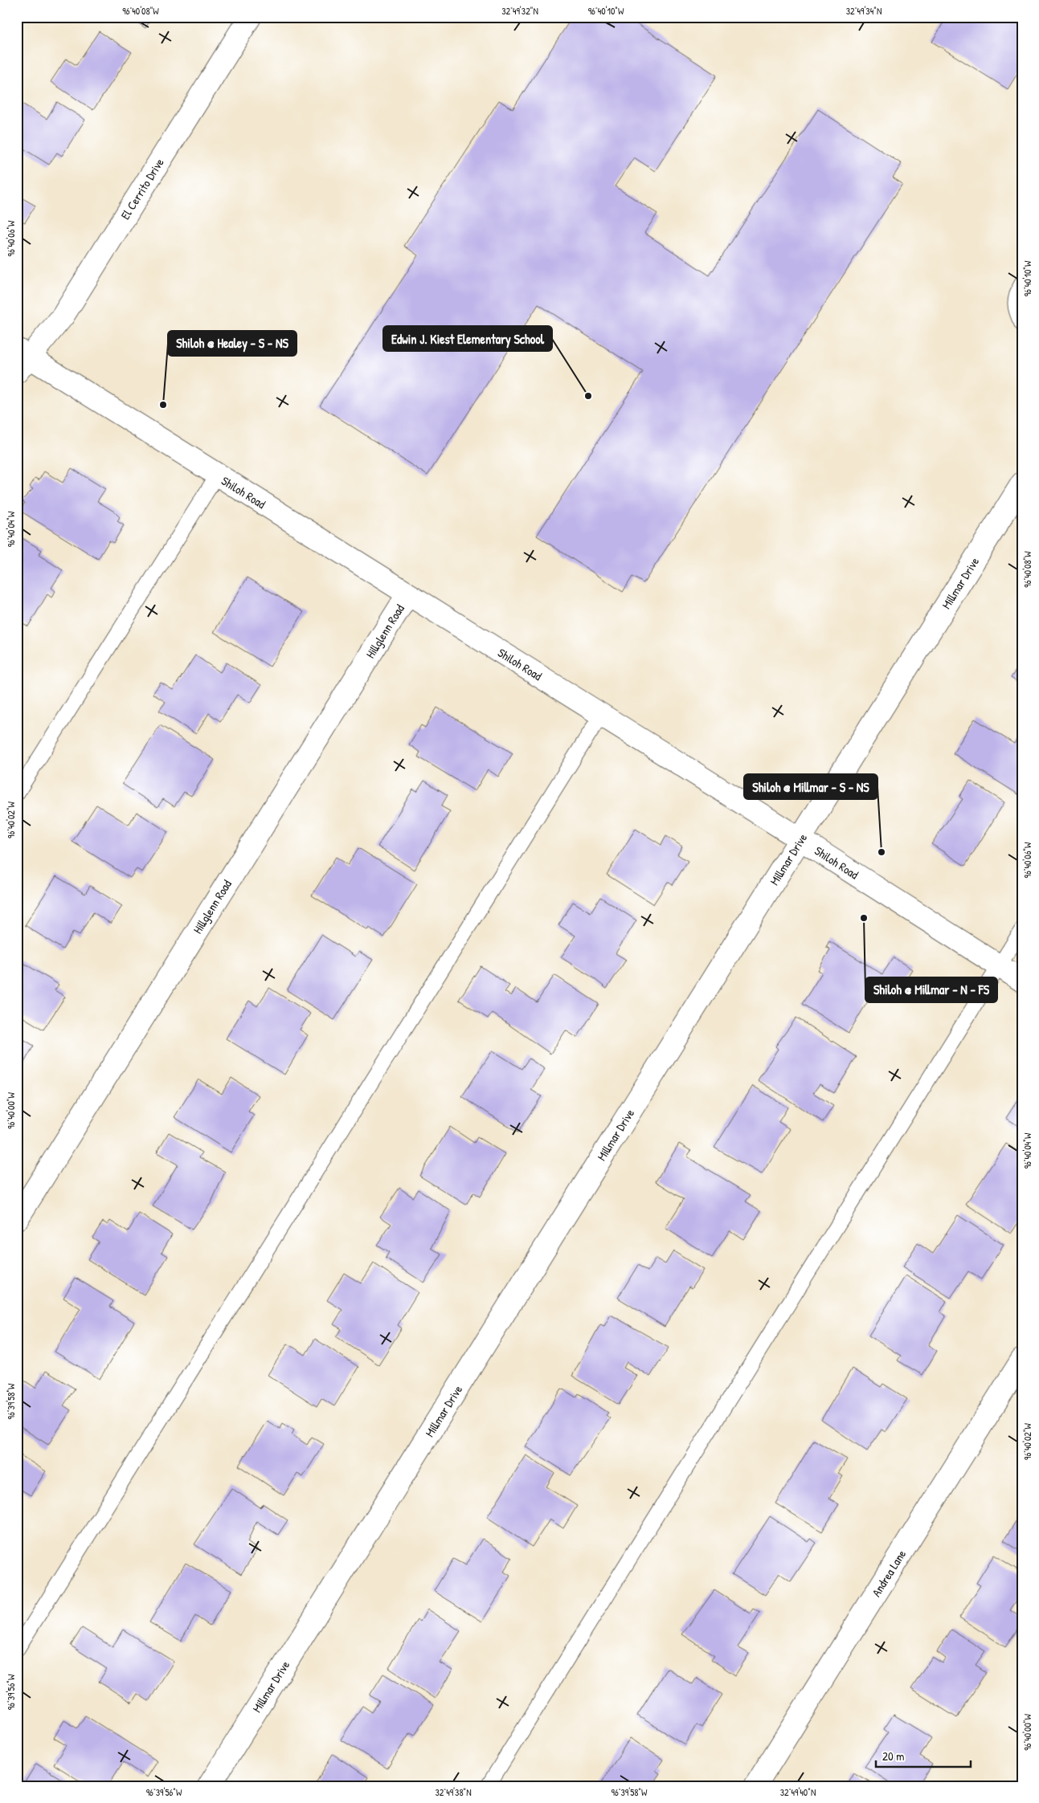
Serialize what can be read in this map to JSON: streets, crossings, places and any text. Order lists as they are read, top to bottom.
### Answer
{
  "streets": {
    "street": [
      "El Cerrito Drive",
      "Shiloh Road",
      "Millmar Drive",
      "Hillglenn Road",
      "Andrea Lane"
    ]
  },
  "crossings": [
    ["El Cerrito Drive", "Shiloh Road"],
    ["Shiloh Road", "Millmar Drive"],
    ["Shiloh Road", "Hillglenn Road"]
  ],
  "places": [
    "Edwin J. Kiest Elementary School",
    "Shiloh @ Healey - S - NS",
    "Shiloh @ Millmar - S - NS",
    "Shiloh @ Millmar - N - FS"
  ],
  "scale_bar": "20 m",
  "coordinates": [
    "96°40'08\"W",
    "32°49'32\"N",
    "96°40'10\"W",
    "32°49'34\"N",
    "96°40'06\"W",
    "96°40'04\"W",
    "96°40'02\"W",
    "96°40'00\"W",
    "96°39'58\"W",
    "96°39'56\"W",
    "32°49'38\"N",
    "32°49'40\"N"
  ]
}
